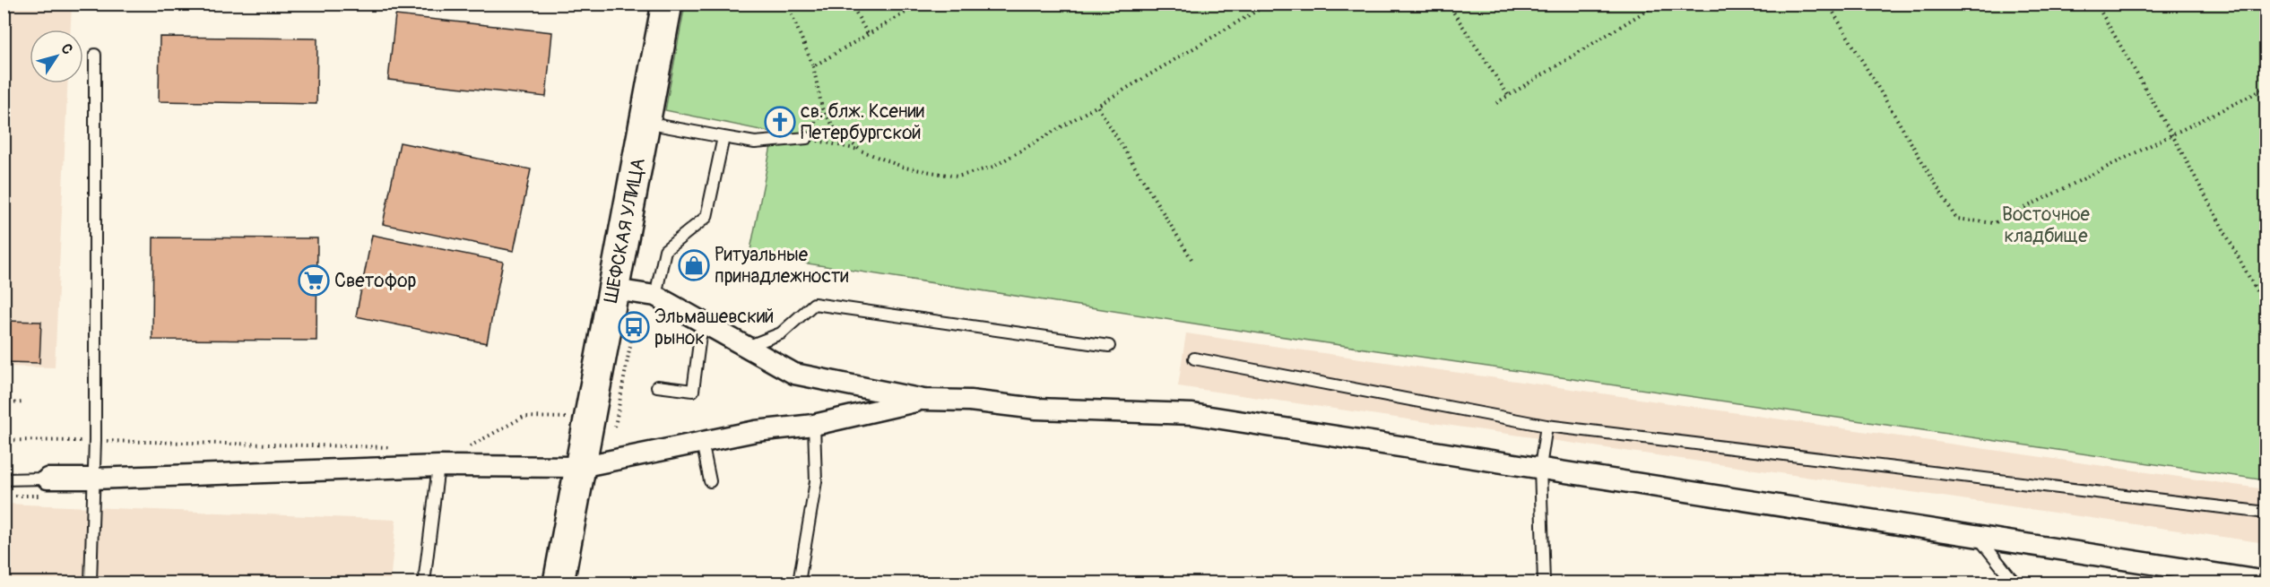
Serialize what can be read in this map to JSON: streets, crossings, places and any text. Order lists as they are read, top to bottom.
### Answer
{
  "streets": {
    "main road": ["ШЕФСКАЯ УЛИЦА"]
  },
  "parks": ["Восточное кладбище"],
  "places": {
    "church": ["св. блж. Ксении Петербургской"],
    "shop": ["Ритуальные принадлежности"],
    "supermarket": ["Светофор"],
    "bus stop": ["Эльмашевский рынок"]
  },
  "north": "top right"
}
